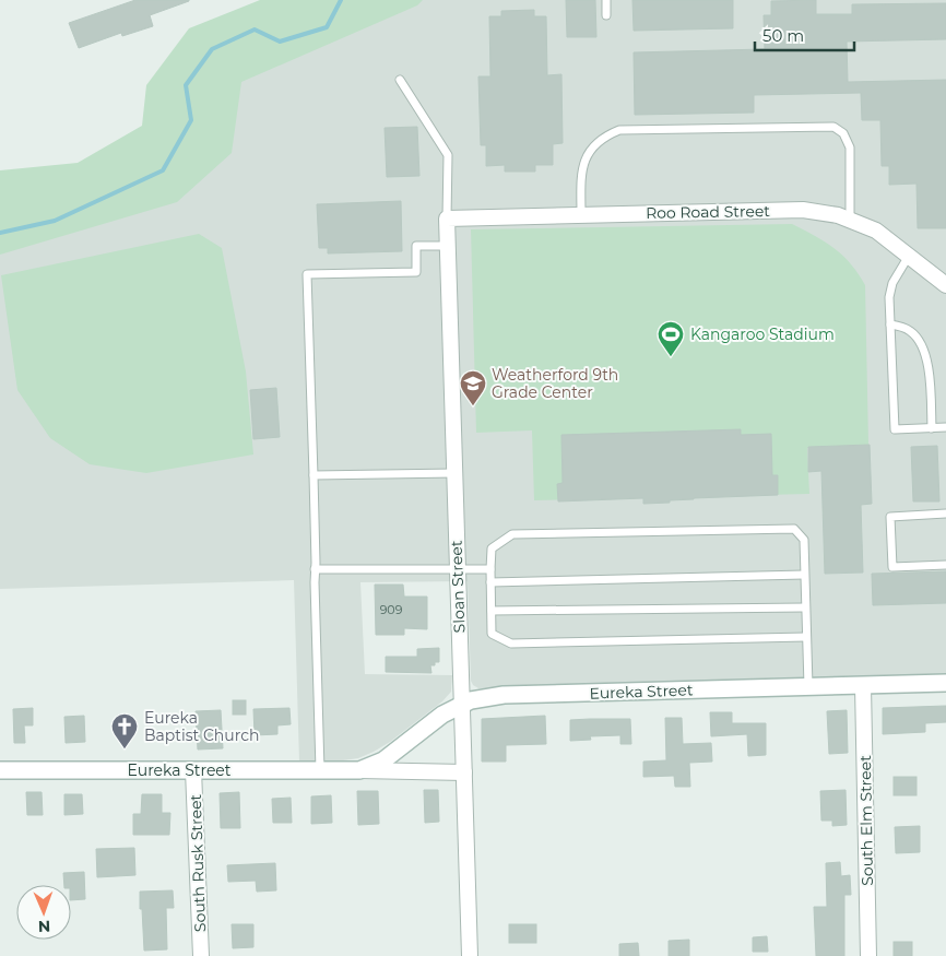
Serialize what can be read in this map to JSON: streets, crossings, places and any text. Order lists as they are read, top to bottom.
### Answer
{
  "streets": {
    "street": [
      "Roo Road Street",
      "Sloan Street",
      "Eureka Street",
      "South Elm Street",
      "South Rusk Street"
    ]
  },
  "crossings": [
    ["Roo Road Street", "Sloan Street"],
    ["Sloan Street", "Eureka Street"],
    ["Eureka Street", "South Elm Street"],
    ["Eureka Street", "South Rusk Street"]
  ],
  "places": {
    "sports": ["Kangaroo Stadium"],
    "school or university": ["Weatherford 9th Grade Center"],
    "church": ["Eureka Baptist Church"]
  },
  "house_numbers": ["909"],
  "scale_bar": "50 m",
  "north": "bottom"
}
